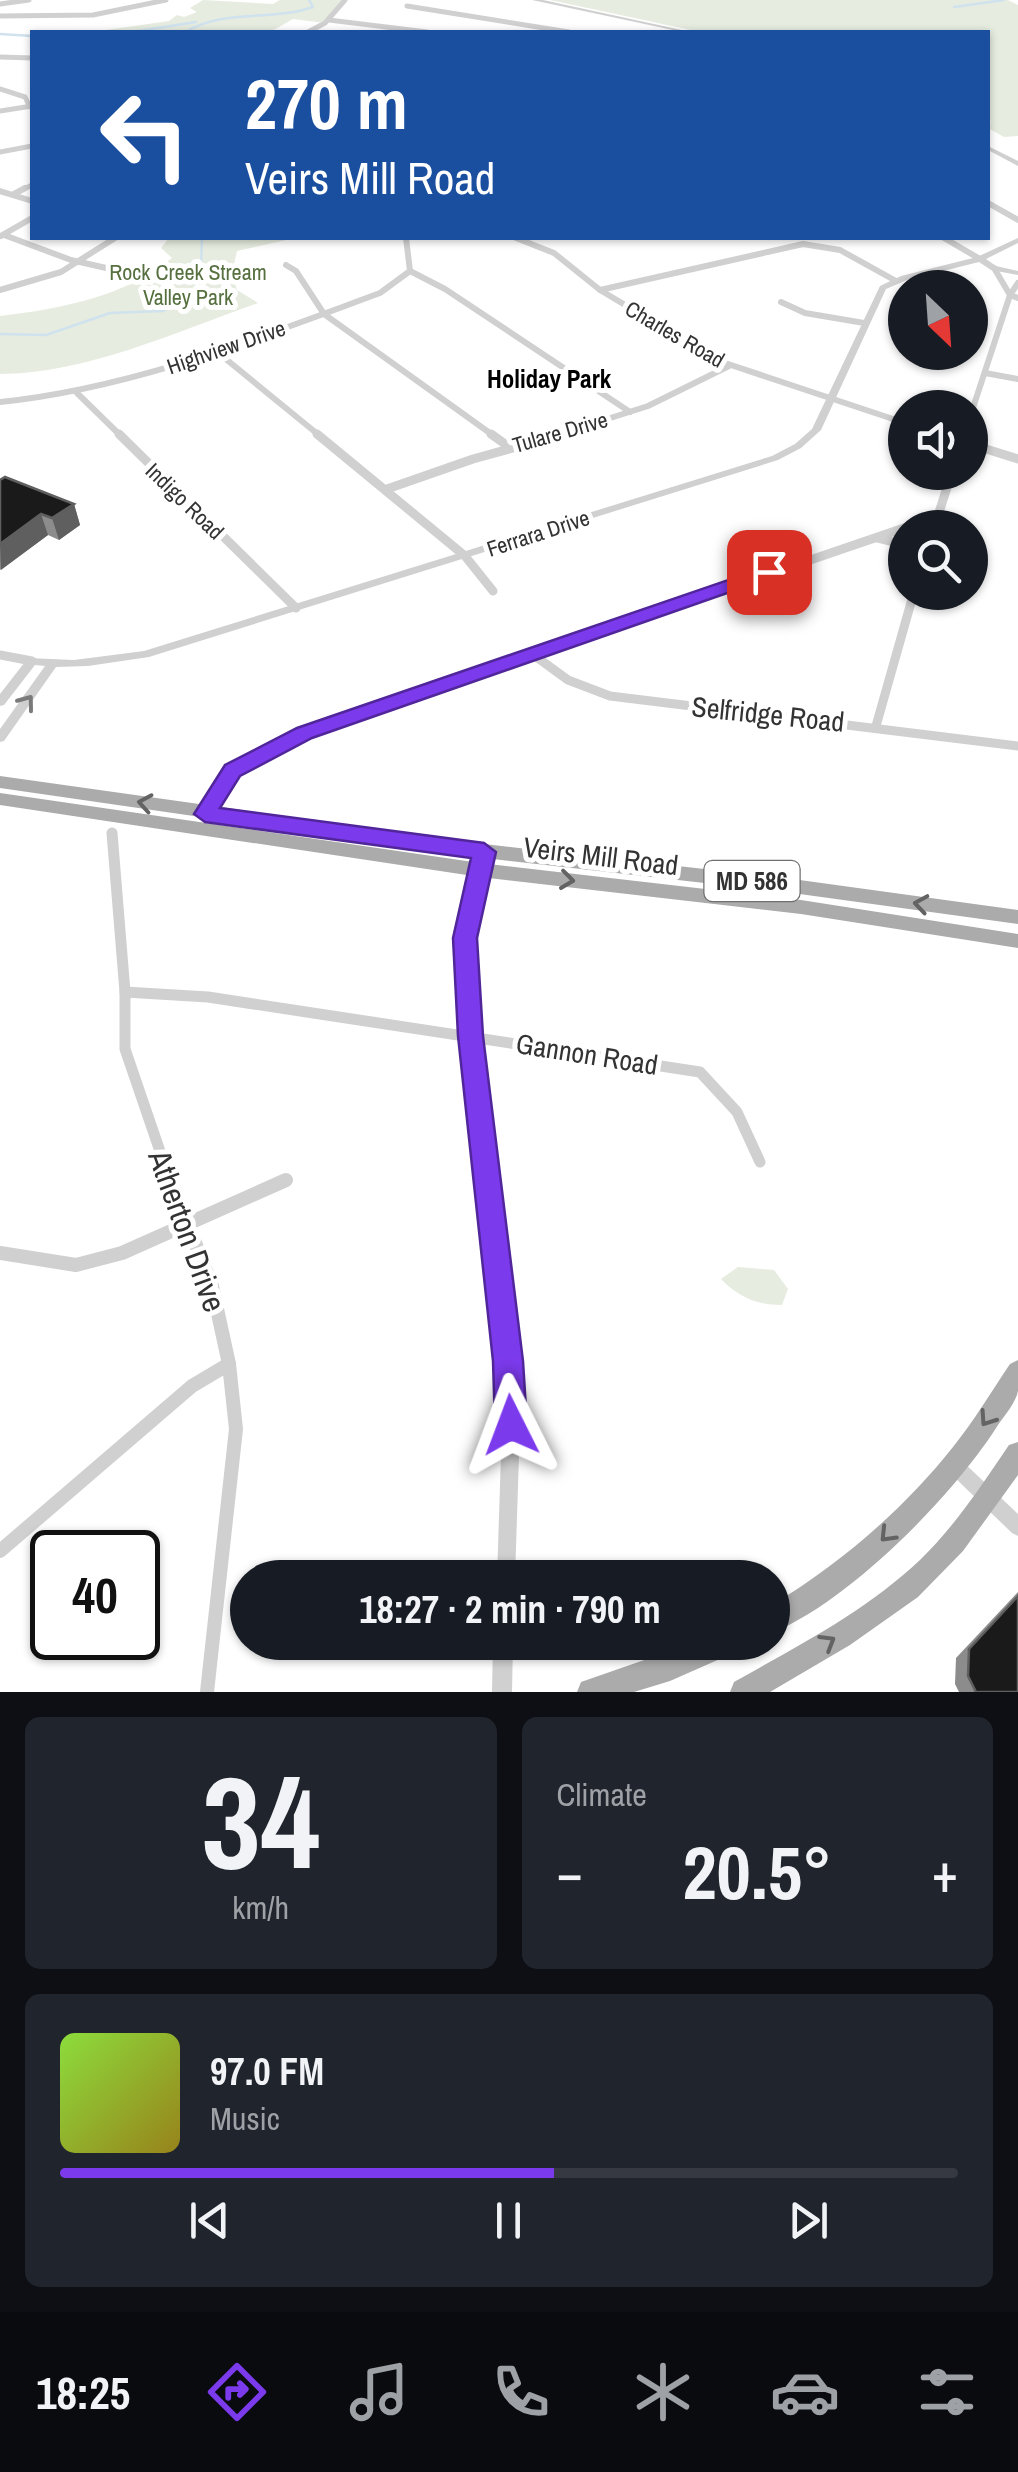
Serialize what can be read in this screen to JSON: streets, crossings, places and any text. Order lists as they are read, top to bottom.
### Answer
{
  "streets": {
    "main road": ["Veirs Mill Road", "MD 586"],
    "street": [
      "Charles Road",
      "Highview Drive",
      "Tulare Drive",
      "Indigo Road",
      "Ferrara Drive",
      "Selfridge Road",
      "Gannon Road",
      "Atherton Drive"
    ]
  },
  "crossings": [
    ["Charles Road", "Tulare Drive"],
    ["Charles Road", "Ferrara Drive"],
    ["Highview Drive", "Indigo Road"],
    ["Indigo Road", "Ferrara Drive"],
    ["Gannon Road", "Atherton Drive"]
  ],
  "districts": ["Holiday Park"],
  "parks": ["Rock Creek Stream Valley Park"],
  "north": "bottom right",
  "page": {
    "turn": ["270 m", "Veirs Mill Road"],
    "limit": "40",
    "trip": "18:27 · 2 min · 790 m",
    "tile": [
      ["34", "km/h"],
      "Climate"
    ],
    "heat": ["−", "20.5°", "+"],
    "song": ["97.0 FM", "Music"],
    "tabs": "18:25"
  }
}
